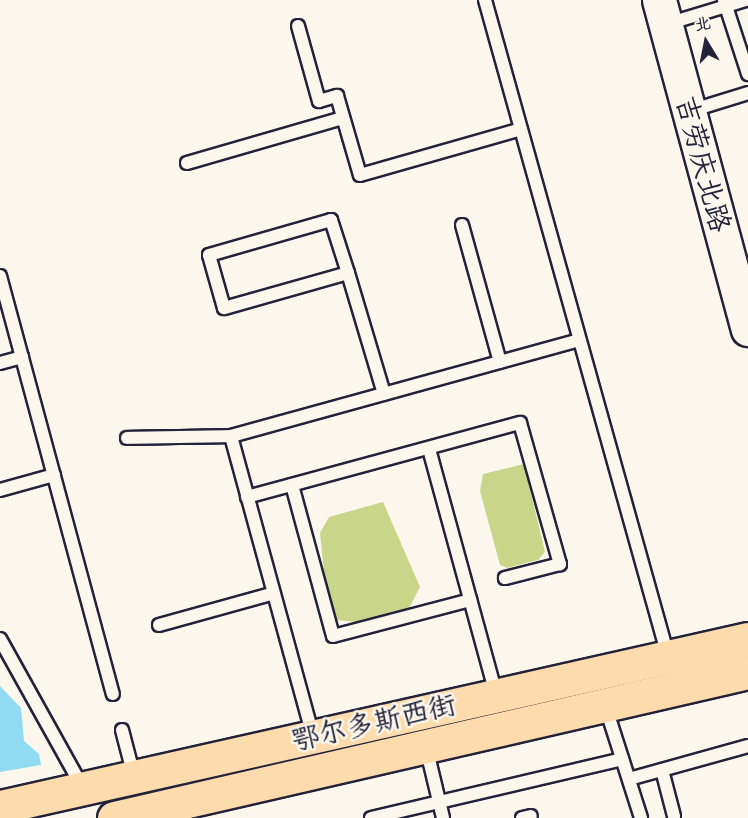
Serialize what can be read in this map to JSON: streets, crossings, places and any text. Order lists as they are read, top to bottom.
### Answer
{
  "streets": {
    "main road": ["吉劳庆北路", "鄂尔多斯西街"]
  },
  "north": "top"
}
